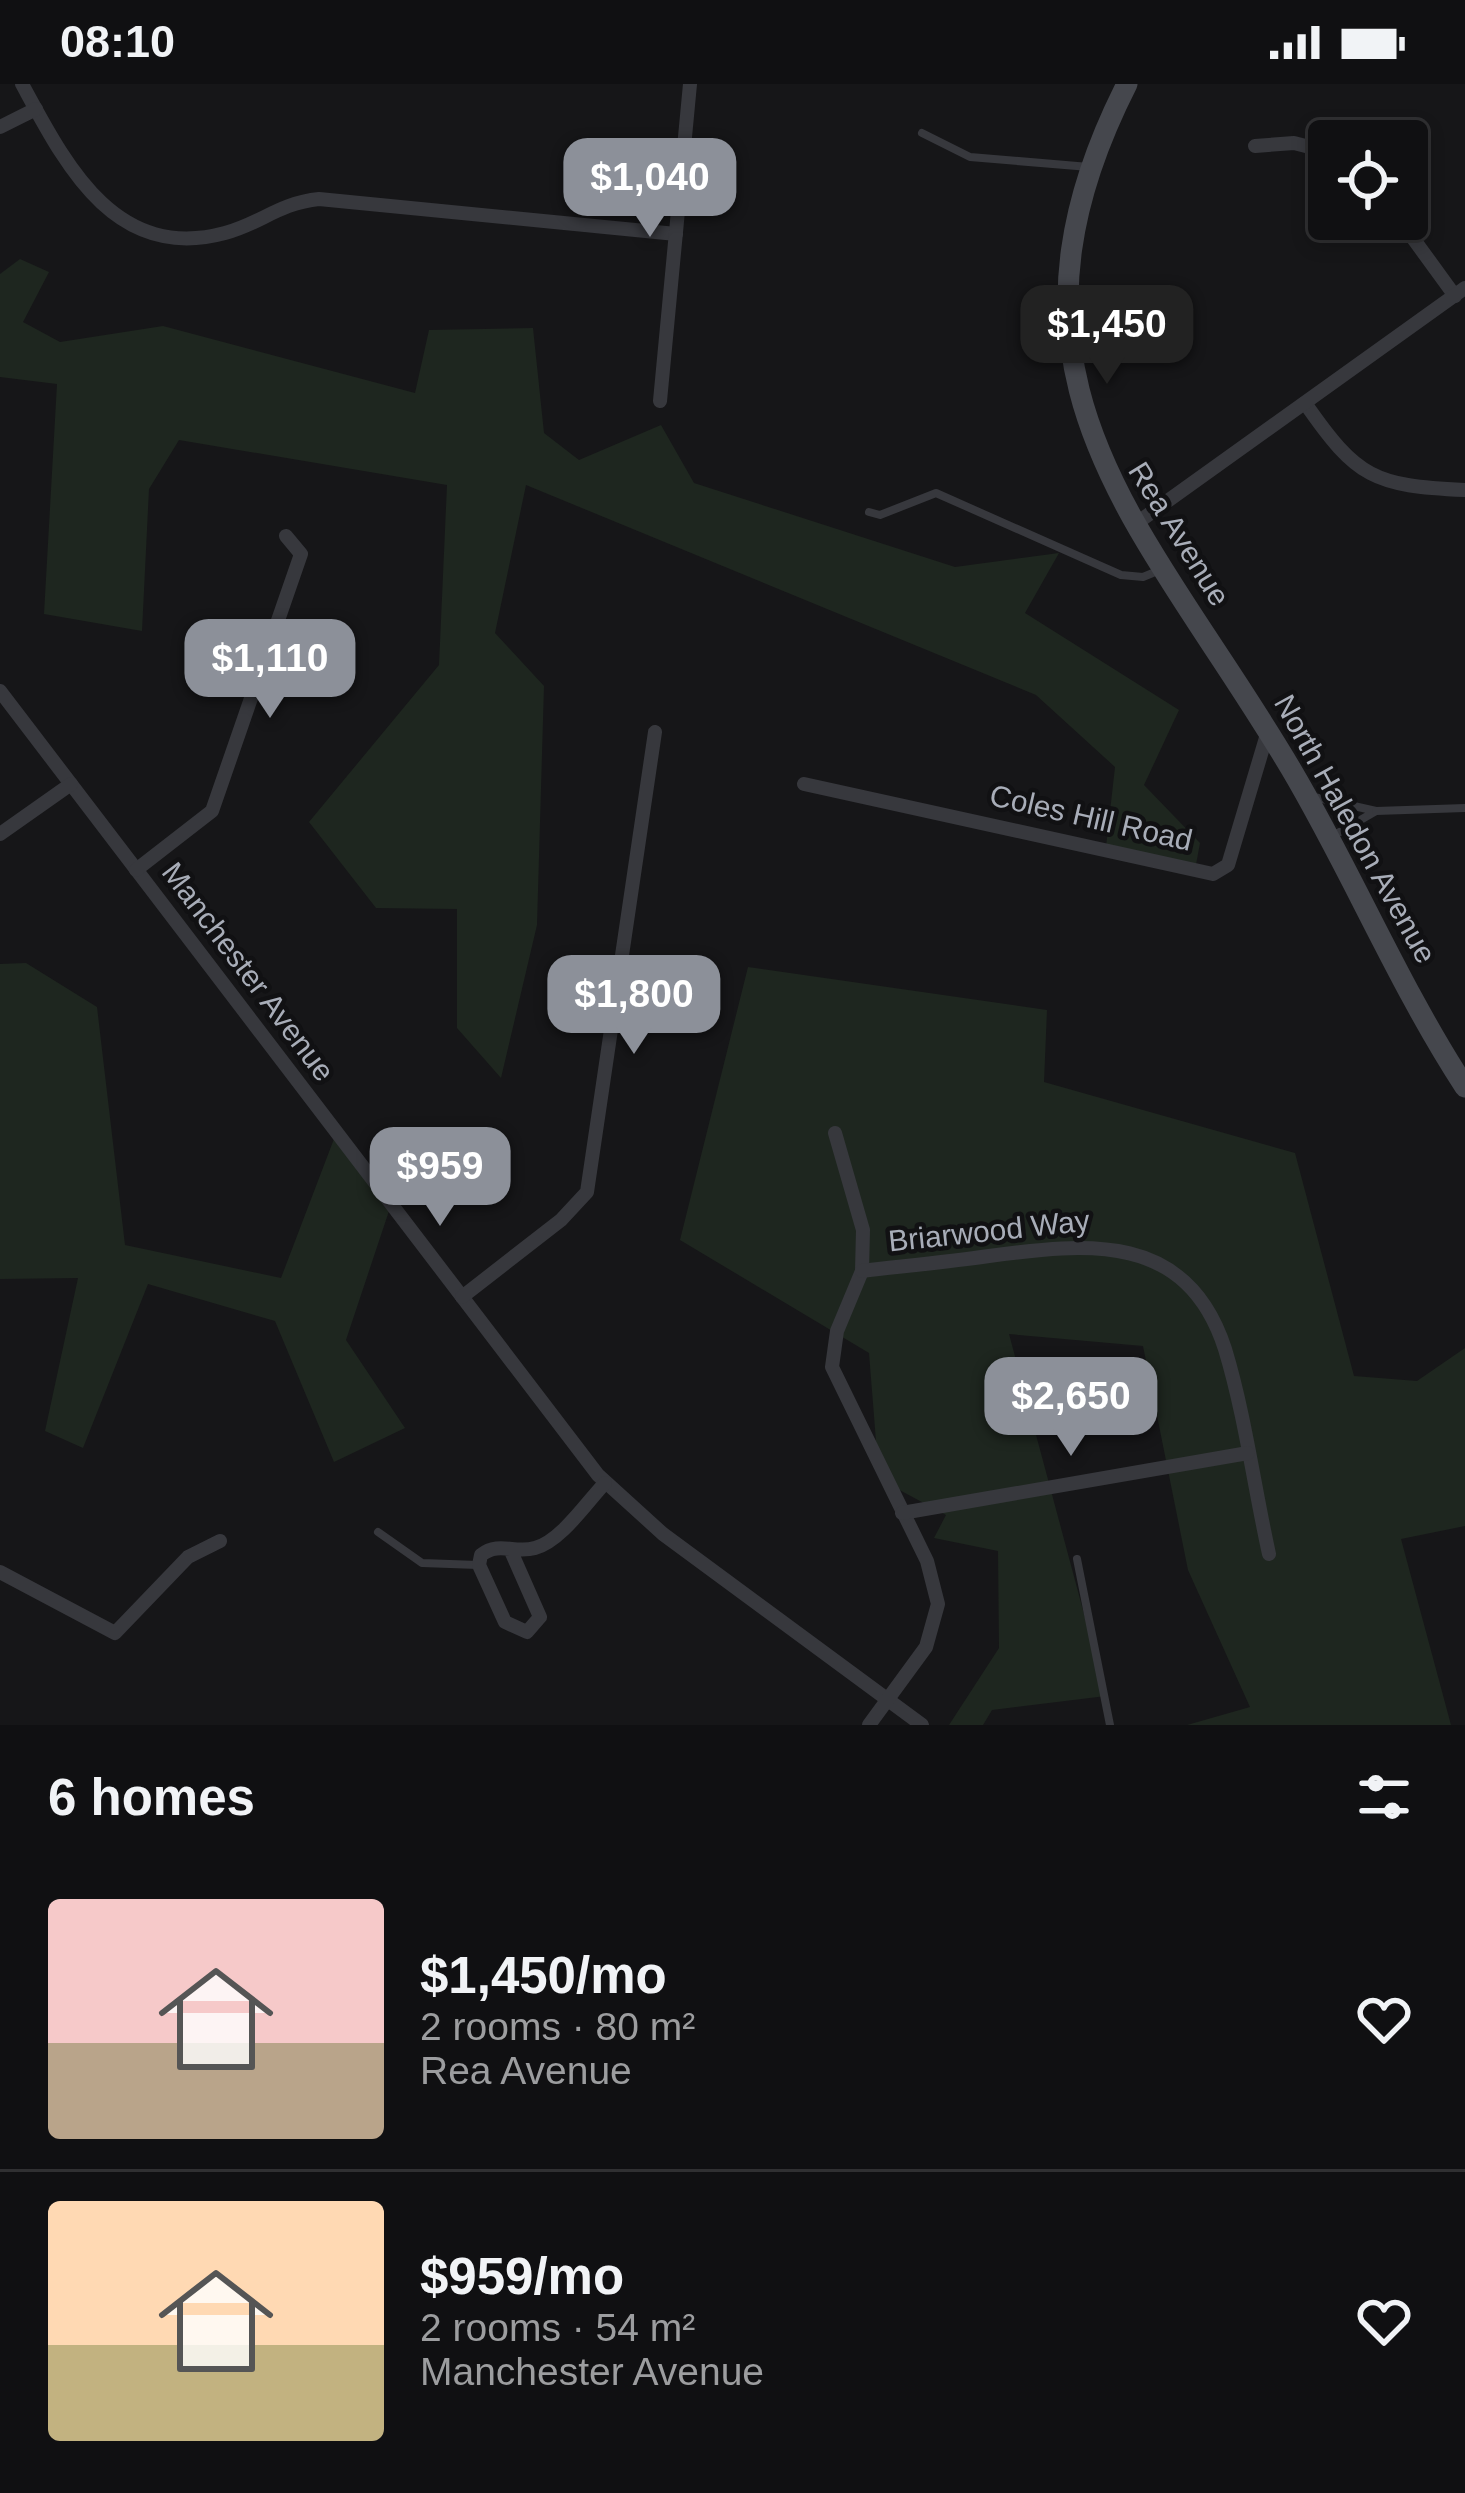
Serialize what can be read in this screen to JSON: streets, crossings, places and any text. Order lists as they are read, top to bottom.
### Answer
{
  "streets": {
    "street": [
      "Rea Avenue",
      "Coles Hill Road",
      "North Haledon Avenue",
      "Manchester Avenue",
      "Briarwood Way"
    ]
  },
  "crossings": [
    ["Rea Avenue", "North Haledon Avenue"],
    ["Coles Hill Road", "North Haledon Avenue"]
  ],
  "page": {
    "status": "08:10",
    "price": [
      "$1,040",
      "$1,450",
      "$1,110",
      "$1,800",
      "$959",
      "$2,650"
    ],
    "heading": "6 homes",
    "list": [
      {
        "name": "$1,450/mo",
        "note": "2 rooms · 80 m² · Rea Avenue"
      },
      {
        "name": "$959/mo",
        "note": "2 rooms · 54 m² · Manchester Avenue"
      }
    ]
  }
}
